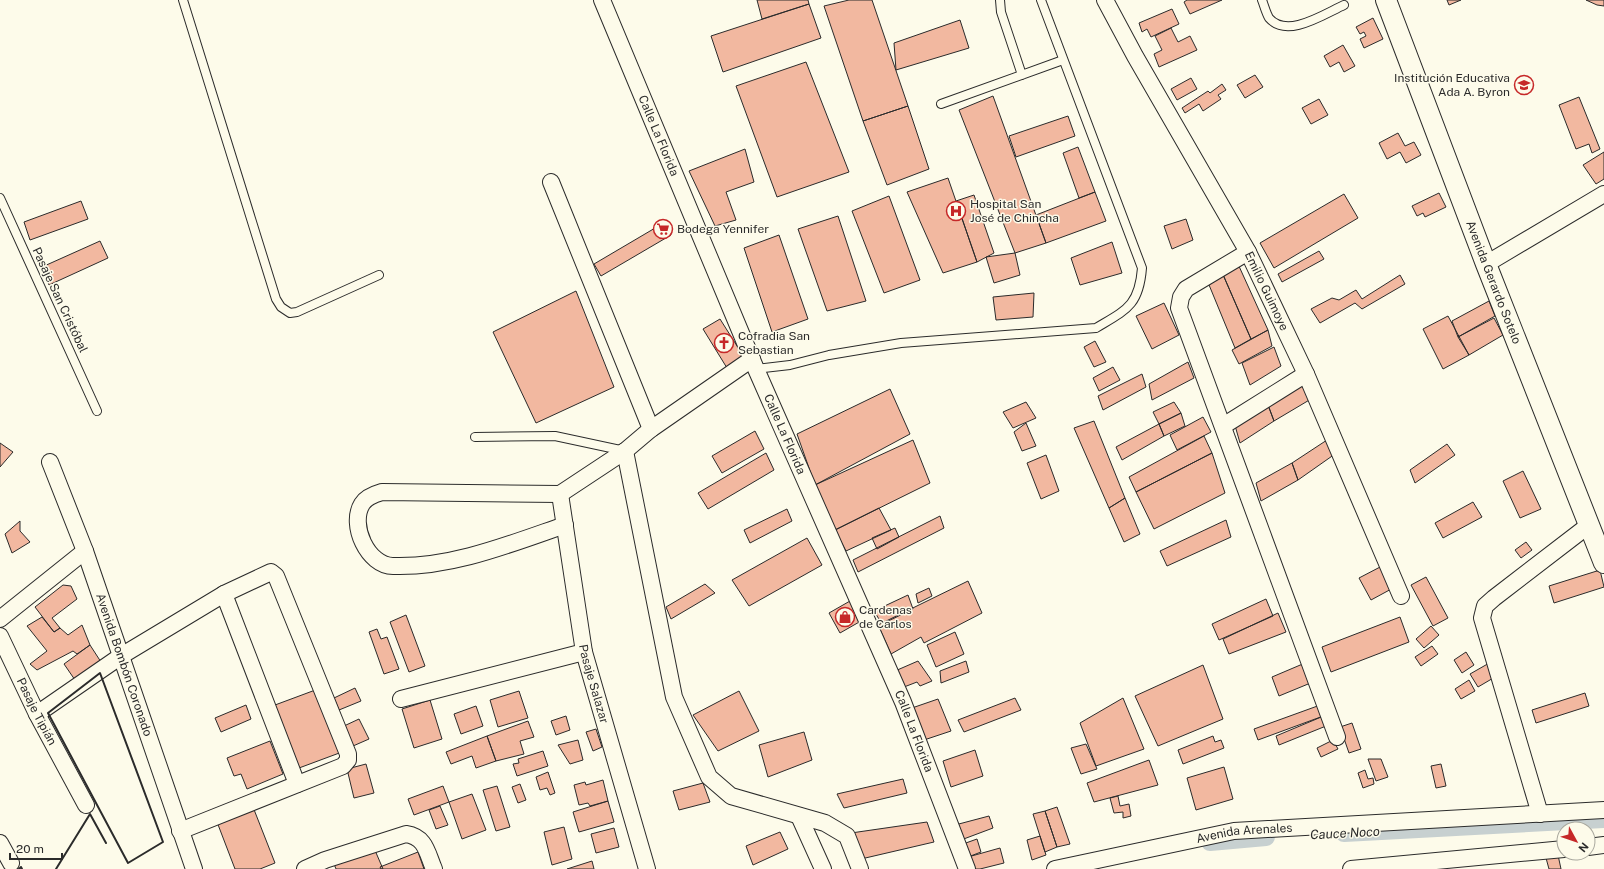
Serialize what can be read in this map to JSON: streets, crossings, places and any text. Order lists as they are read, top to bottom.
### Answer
{
  "streets": {
    "street": [
      "Calle La Florida",
      "Avenida Gerardo Sotelo",
      "Emilio Guimoye",
      "Avenida Bombón Coronado",
      "Pasaje Salazar",
      "Pasaje Tipián",
      "Avenida Arenales"
    ],
    "lane": ["Pasaje San Cristóbal"]
  },
  "water": ["Cauce Noco"],
  "places": {
    "school or university": ["Institución Educativa Ada A. Byron"],
    "hospital": ["Hospital San José de Chincha"],
    "supermarket": ["Bodega Yennifer"],
    "church": ["Cofradia San Sebastian"],
    "shop": ["Cardenas de Carlos"]
  },
  "scale_bar": "20 m",
  "north": "bottom right"
}
